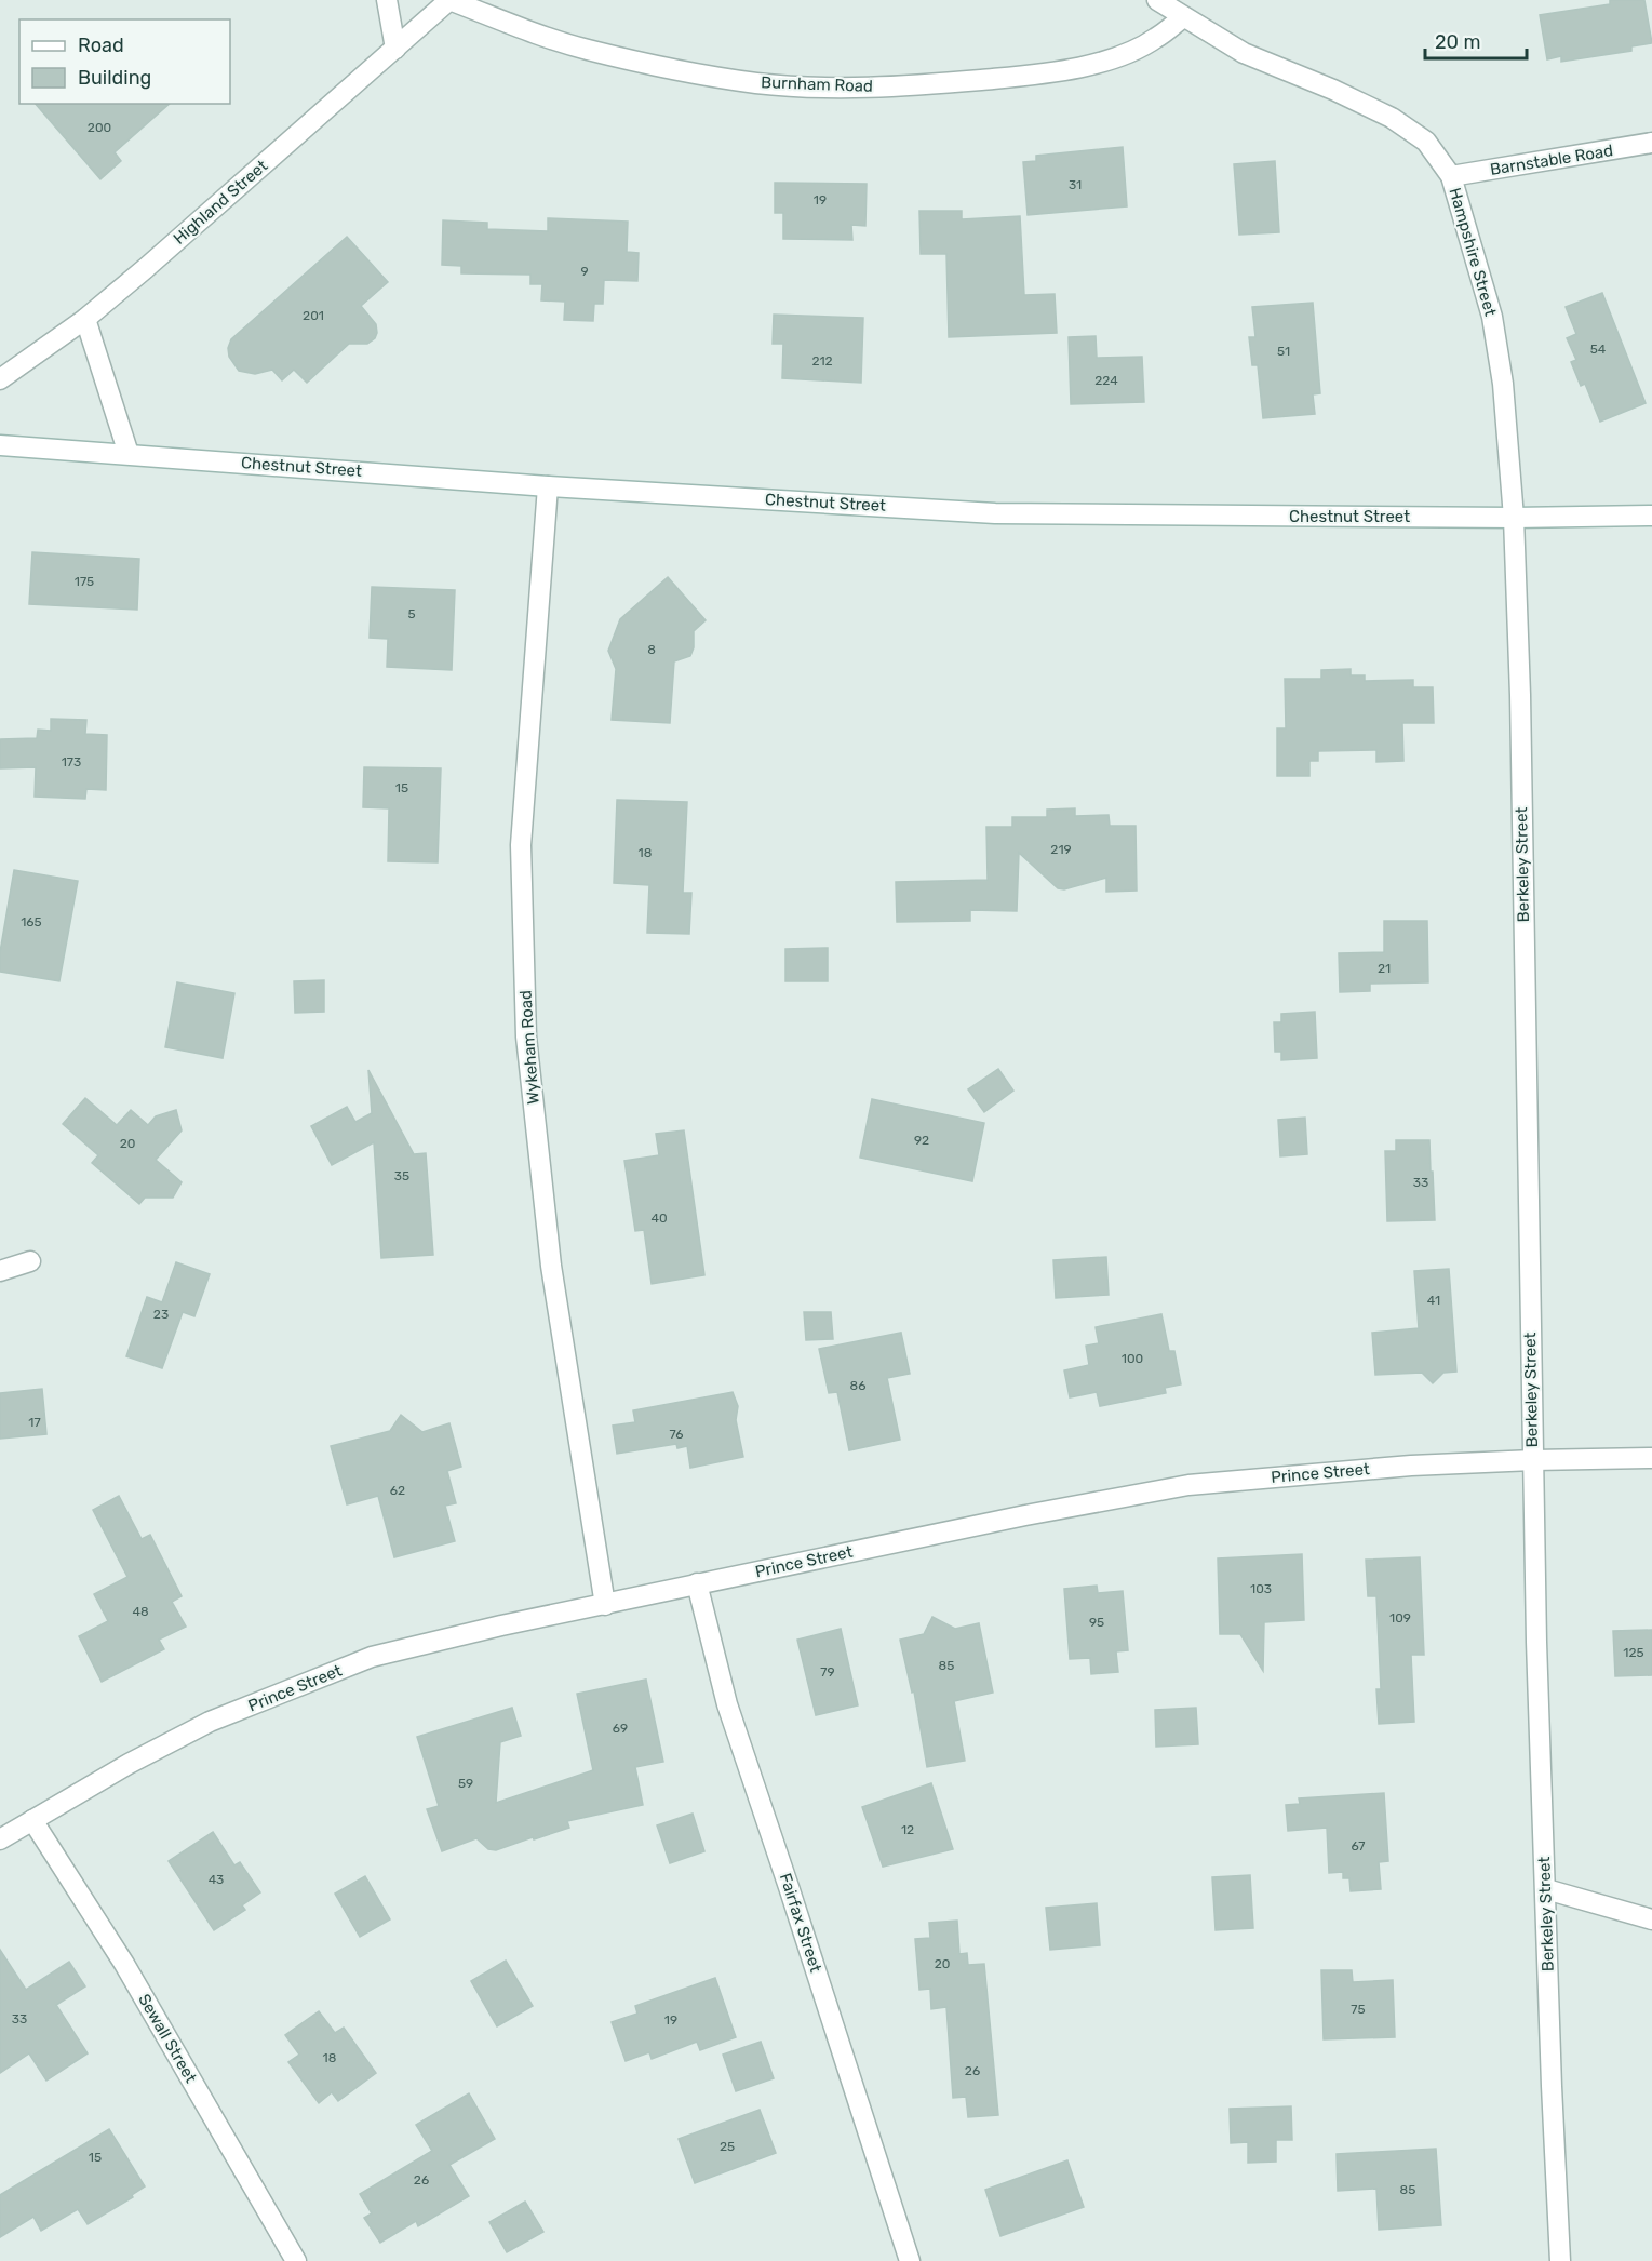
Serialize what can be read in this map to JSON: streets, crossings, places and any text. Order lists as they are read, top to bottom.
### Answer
{
  "streets": {
    "street": [
      "Burnham Road",
      "Barnstable Road",
      "Highland Street",
      "Hampshire Street",
      "Chestnut Street",
      "Berkeley Street",
      "Wykeham Road",
      "Prince Street",
      "Fairfax Street",
      "Sewall Street"
    ]
  },
  "crossings": [
    ["Burnham Road", "Highland Street"],
    ["Burnham Road", "Hampshire Street"],
    ["Barnstable Road", "Hampshire Street"],
    ["Hampshire Street", "Chestnut Street"],
    ["Hampshire Street", "Berkeley Street"],
    ["Chestnut Street", "Berkeley Street"],
    ["Chestnut Street", "Wykeham Road"],
    ["Berkeley Street", "Prince Street"],
    ["Wykeham Road", "Prince Street"],
    ["Prince Street", "Fairfax Street"],
    ["Prince Street", "Sewall Street"]
  ],
  "house_numbers": [
    "200",
    "31",
    "19",
    "9",
    "201",
    "54",
    "51",
    "212",
    "224",
    "175",
    "5",
    "8",
    "173",
    "15",
    "219",
    "18",
    "165",
    "21",
    "92",
    "20",
    "35",
    "33",
    "40",
    "41",
    "23",
    "100",
    "86",
    "17",
    "76",
    "62",
    "103",
    "48",
    "109",
    "95",
    "125",
    "85",
    "79",
    "69",
    "59",
    "12",
    "67",
    "43",
    "20",
    "75",
    "33",
    "19",
    "18",
    "26",
    "25",
    "15",
    "26",
    "85"
  ],
  "legend": ["Road", "Building"],
  "scale_bar": "20 m"
}
